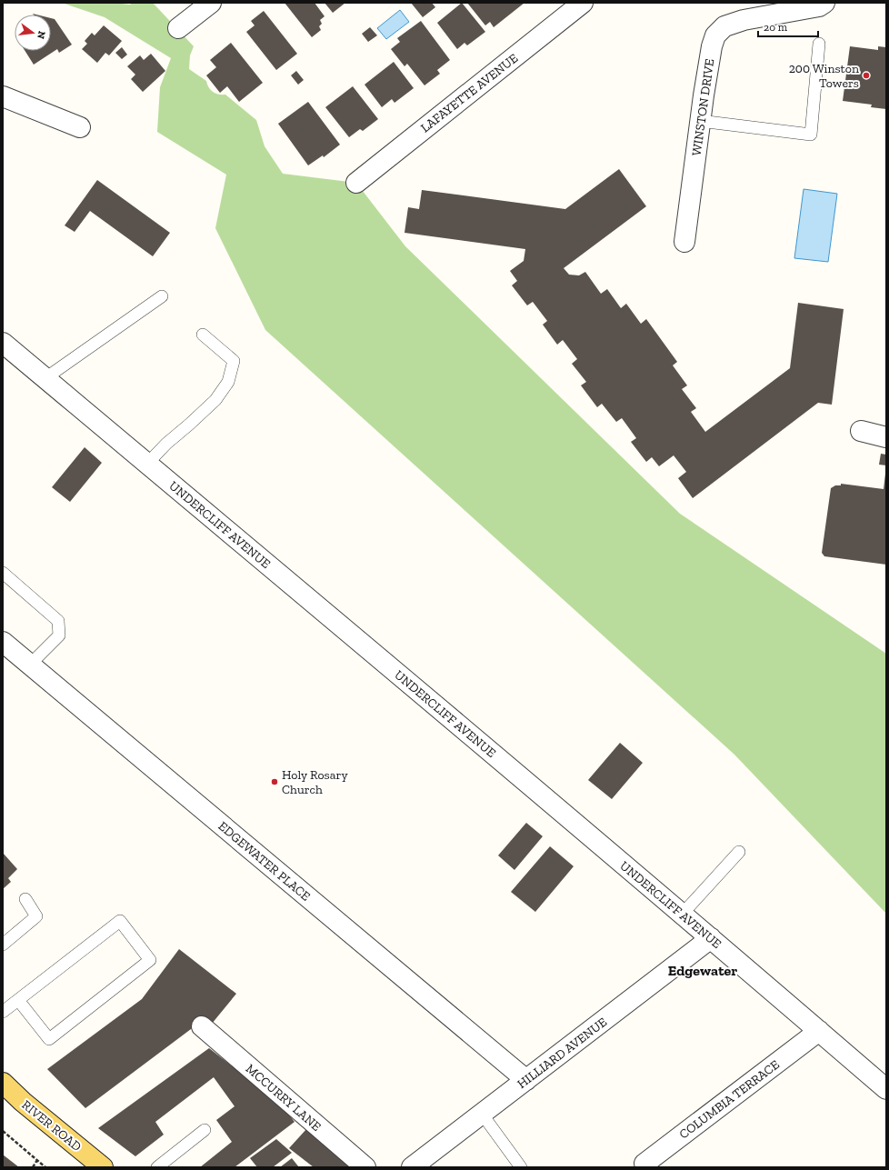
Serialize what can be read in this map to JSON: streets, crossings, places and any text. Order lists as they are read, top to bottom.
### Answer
{
  "streets": {
    "main road": ["RIVER ROAD"],
    "street": [
      "LAFAYETTE AVENUE",
      "WINSTON DRIVE",
      "UNDERCLIFF AVENUE",
      "EDGEWATER PLACE",
      "HILLIARD AVENUE",
      "MCCURRY LANE",
      "COLUMBIA TERRACE"
    ]
  },
  "crossings": [
    ["UNDERCLIFF AVENUE", "HILLIARD AVENUE"],
    ["UNDERCLIFF AVENUE", "COLUMBIA TERRACE"],
    ["EDGEWATER PLACE", "HILLIARD AVENUE"]
  ],
  "districts": ["Edgewater"],
  "places": ["200 Winston Towers", "Holy Rosary Church"],
  "scale_bar": "20 m",
  "north": "right"
}
